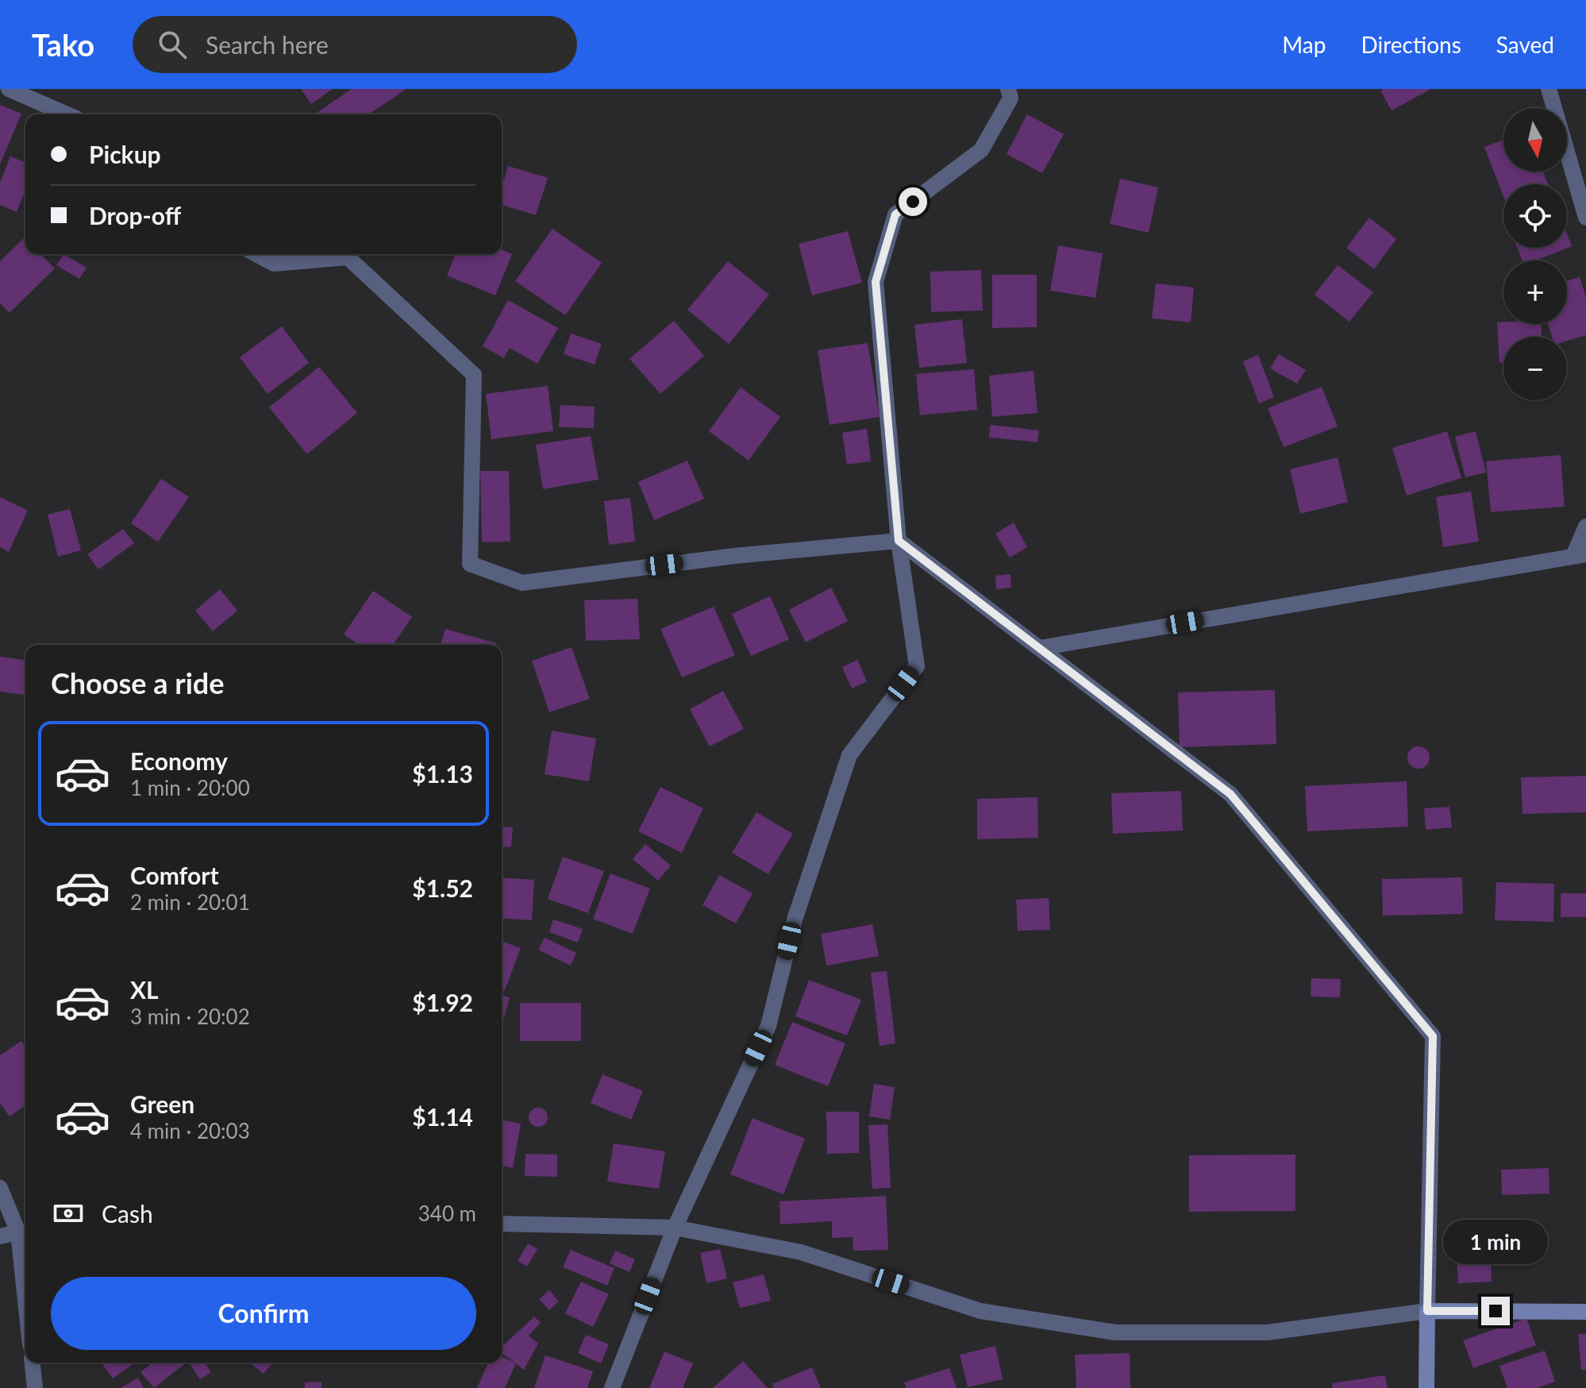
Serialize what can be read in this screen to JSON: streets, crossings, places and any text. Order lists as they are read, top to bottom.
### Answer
{
  "north": "bottom",
  "page": {
    "header": "Tako",
    "search": "Search here",
    "nav": ["Map", "Directions", "Saved"],
    "map_buttons": ["+", "−"],
    "banner": ["Pickup", "Drop-off"],
    "heading": "Choose a ride",
    "list": [
      {
        "name": "Economy",
        "note": "1 min · 20:00",
        "value": "$1.13"
      },
      {
        "name": "Comfort",
        "note": "2 min · 20:01",
        "value": "$1.52"
      },
      {
        "name": "XL",
        "note": "3 min · 20:02",
        "value": "$1.92"
      },
      {
        "name": "Green",
        "note": "4 min · 20:03",
        "value": "$1.14"
      }
    ],
    "pay": ["Cash", "340 m"],
    "bubble": "1 min",
    "buttons": "Confirm"
  }
}
